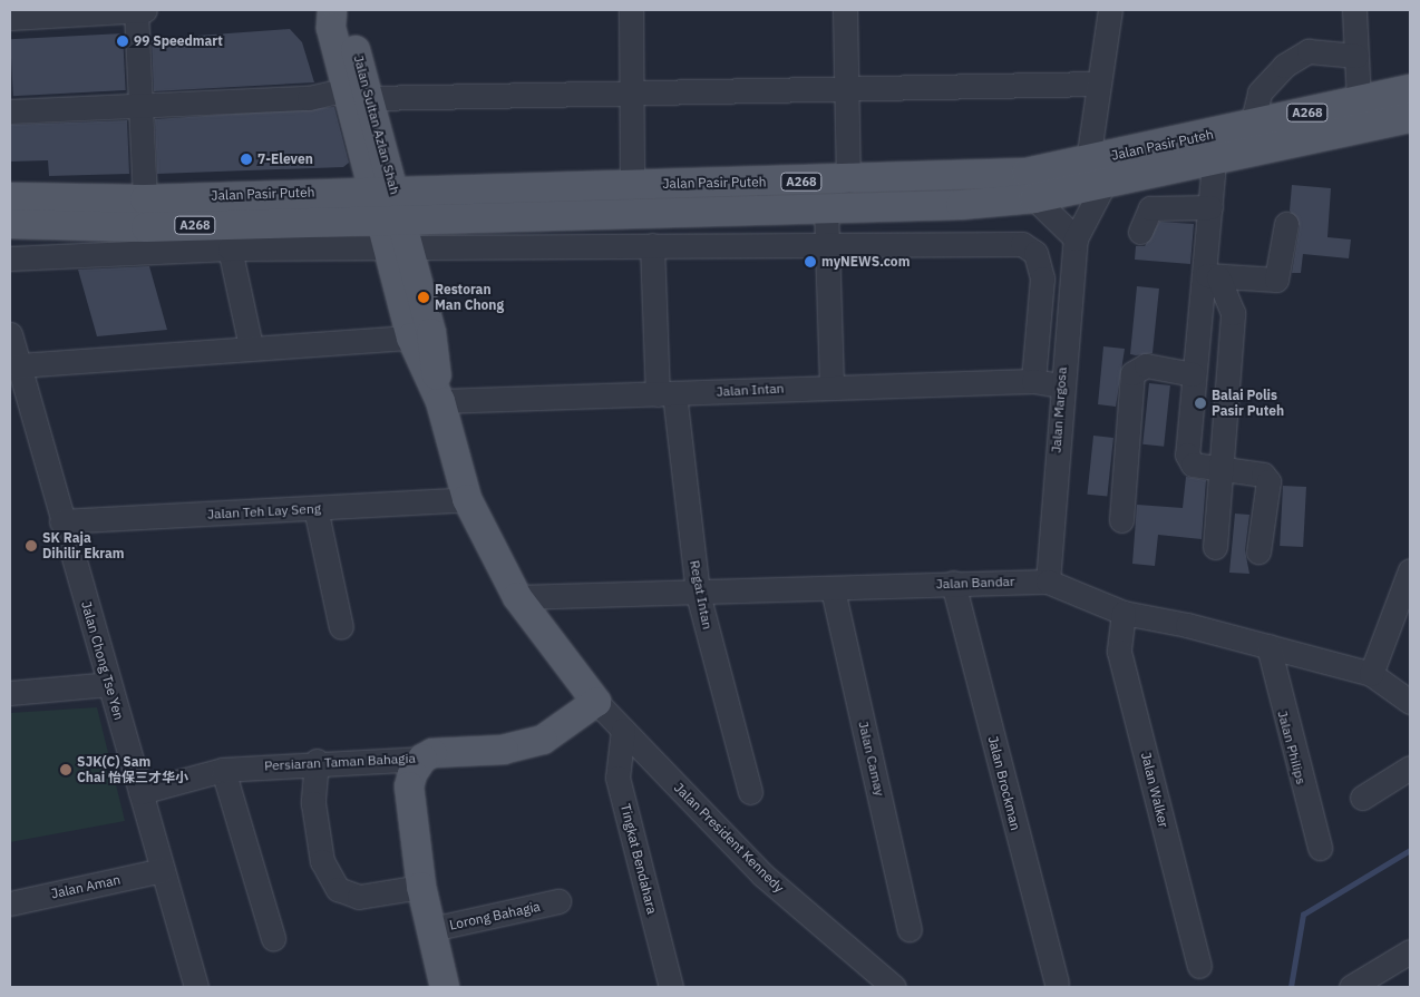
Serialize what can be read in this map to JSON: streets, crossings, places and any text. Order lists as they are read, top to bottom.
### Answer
{
  "streets": {
    "main road": [
      "A268",
      "Jalan Sultan Azlan Shah",
      "Jalan Pasir Puteh",
      "Persiaran Taman Bahagia"
    ],
    "street": [
      "Jalan Intan",
      "Jalan Margosa",
      "Jalan Teh Lay Seng",
      "Jalan Bandar",
      "Regat Intan",
      "Jalan Chong Tse Yen",
      "Jalan Philips",
      "Jalan Camay",
      "Jalan Brockman",
      "Jalan Walker",
      "Jalan President Kennedy",
      "Tingkat Bendahara",
      "Jalan Aman",
      "Lorong Bahagia"
    ]
  },
  "crossings": [
    ["Jalan Sultan Azlan Shah", "Jalan Pasir Puteh"],
    ["Jalan Intan", "Jalan Margosa"],
    ["Jalan Intan", "Regat Intan"],
    ["Jalan Margosa", "Jalan Bandar"],
    ["Jalan Teh Lay Seng", "Jalan Chong Tse Yen"],
    ["Jalan Bandar", "Regat Intan"],
    ["Jalan Bandar", "Jalan Philips"],
    ["Jalan Bandar", "Jalan Camay"],
    ["Jalan Bandar", "Jalan Brockman"],
    ["Jalan Bandar", "Jalan Walker"],
    ["Jalan Chong Tse Yen", "Persiaran Taman Bahagia"],
    ["Jalan Chong Tse Yen", "Jalan Aman"],
    ["Persiaran Taman Bahagia", "Jalan President Kennedy"],
    ["Jalan President Kennedy", "Tingkat Bendahara"]
  ],
  "places": [
    "99 Speedmart",
    "7-Eleven",
    "myNEWS.com",
    "Restoran Man Chong",
    "Balai Polis Pasir Puteh",
    "SK Raja Dihilir Ekram",
    "SJK(C) Sam Chai 怡保三才华小"
  ]
}
